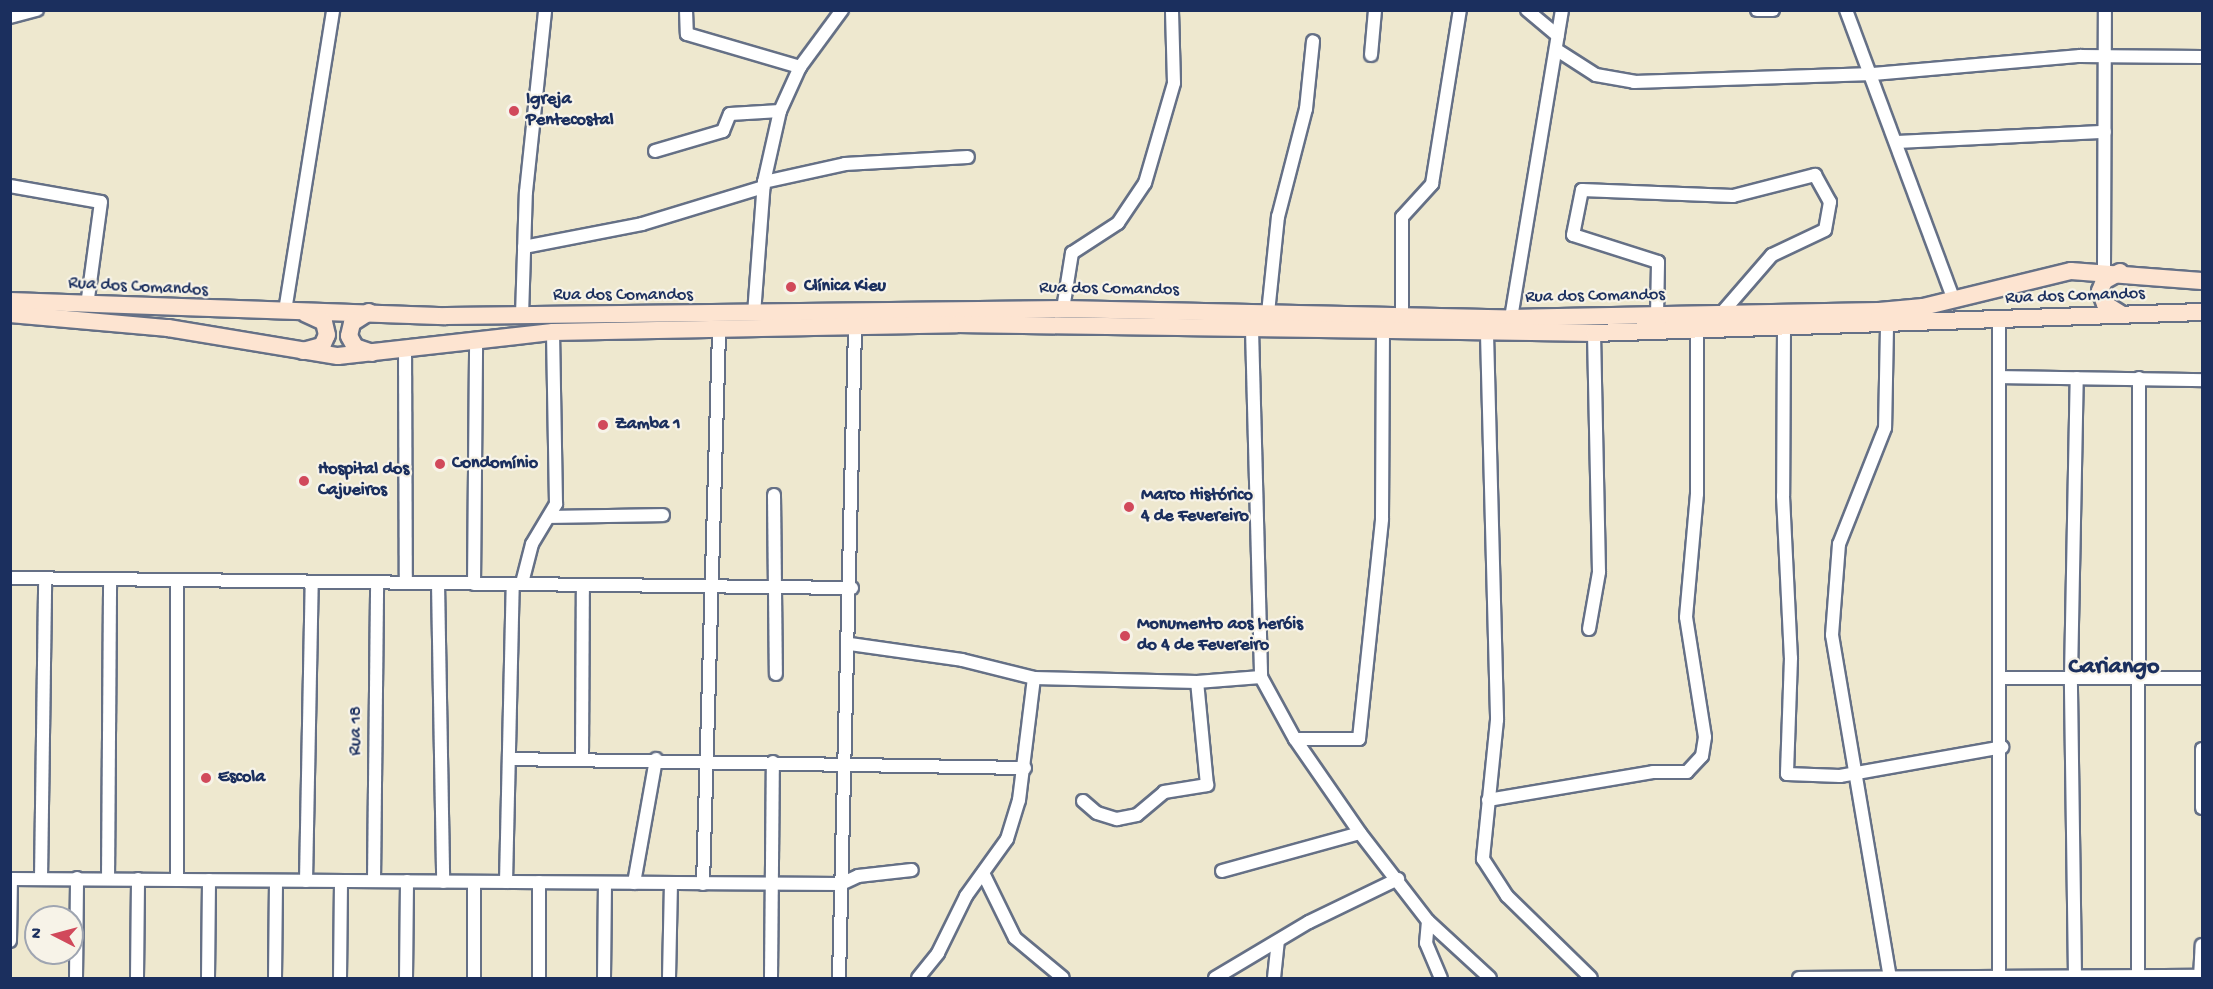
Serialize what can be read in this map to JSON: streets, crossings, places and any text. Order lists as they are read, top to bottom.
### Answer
{
  "streets": {
    "main road": ["Rua dos Comandos"],
    "street": ["Rua 18"]
  },
  "districts": ["Cariango"],
  "places": [
    "Igreja Pentecostal",
    "Clínica Kieu",
    "Zamba 1",
    "Condomínio",
    "Hospital dos Cajueiros",
    "Marco Histórico 4 de Fevereiro",
    "Monumento aos heróis do 4 de Fevereiro",
    "Escola"
  ],
  "north": "left"
}
